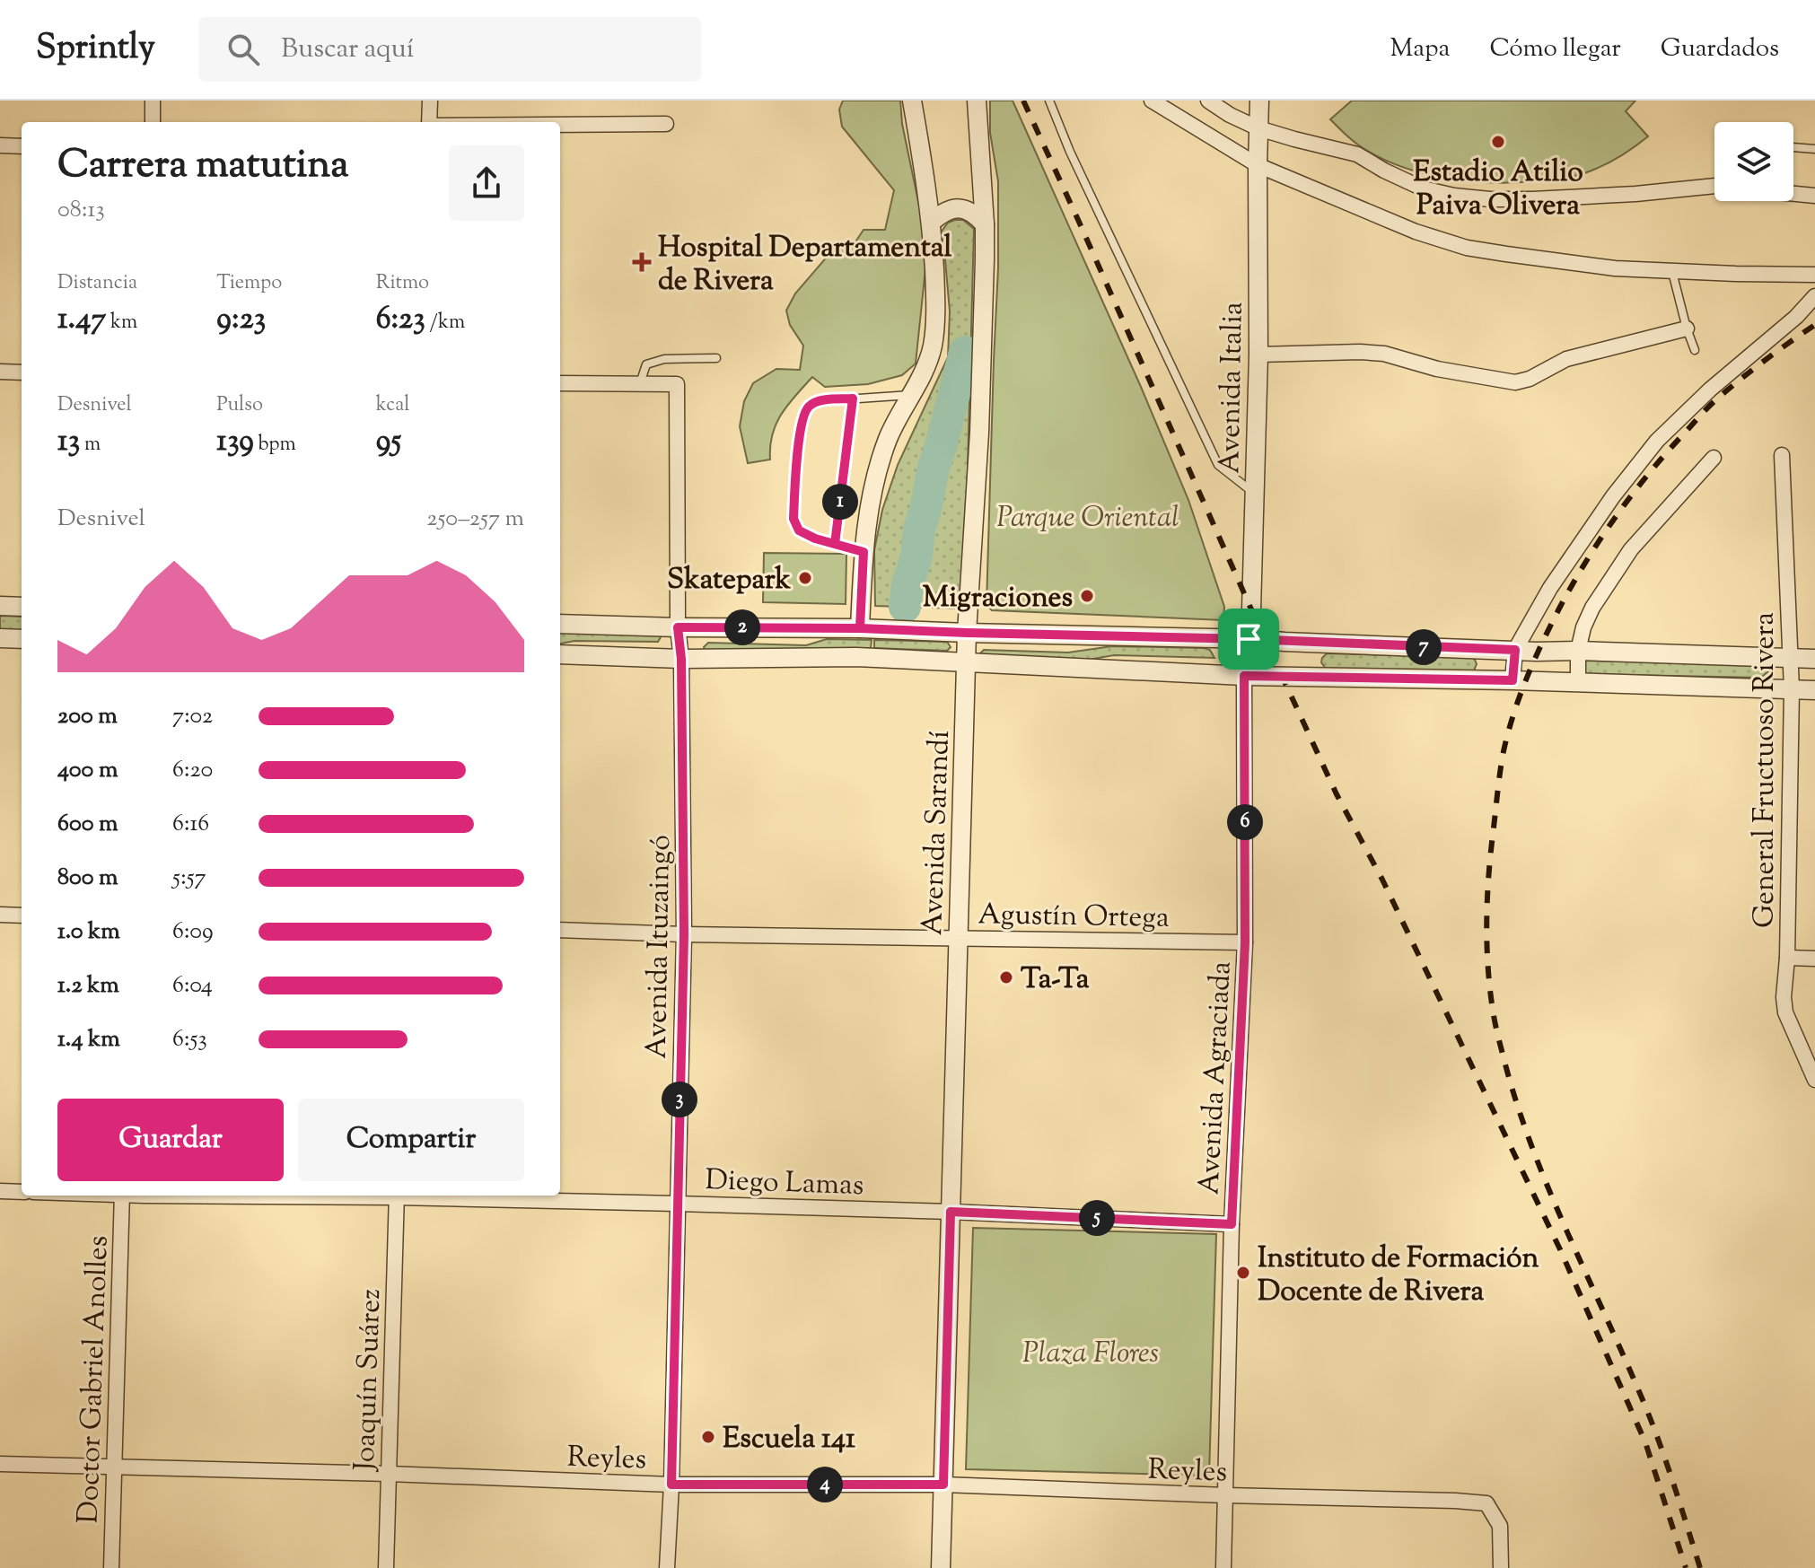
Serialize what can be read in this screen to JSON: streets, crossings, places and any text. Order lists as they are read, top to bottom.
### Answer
{
  "streets": {
    "street": [
      "Avenida Italia",
      "General Fructuoso Rivera",
      "Avenida Sarandí",
      "Agustín Ortega",
      "Avenida Ituzaingó",
      "Avenida Agraciada",
      "Diego Lamas",
      "Doctor Gabriel Anolles",
      "Joaquín Suárez",
      "Reyles"
    ]
  },
  "crossings": [
    ["Avenida Italia", "Avenida Agraciada"],
    ["Avenida Sarandí", "Agustín Ortega"],
    ["Avenida Sarandí", "Diego Lamas"],
    ["Avenida Sarandí", "Reyles"],
    ["Agustín Ortega", "Avenida Ituzaingó"],
    ["Agustín Ortega", "Avenida Agraciada"],
    ["Avenida Ituzaingó", "Diego Lamas"],
    ["Avenida Ituzaingó", "Reyles"],
    ["Avenida Agraciada", "Diego Lamas"],
    ["Avenida Agraciada", "Reyles"],
    ["Doctor Gabriel Anolles", "Reyles"],
    ["Joaquín Suárez", "Reyles"]
  ],
  "parks": ["Parque Oriental", "Plaza Flores"],
  "places": {
    "other": [
      "Estadio Atilio Paiva Olivera",
      "Skatepark",
      "Migraciones",
      "Ta-Ta",
      "Instituto de Formación Docente de Rivera",
      "Escuela 141"
    ],
    "health": ["Hospital Departamental de Rivera"]
  },
  "page": {
    "header": "Sprintly",
    "search": "Buscar aquí",
    "nav": ["Mapa", "Cómo llegar", "Guardados"],
    "heading": ["Carrera matutina", "08:13"],
    "stats": [
      ["Distancia", "1.47 km"],
      ["Tiempo", "9:23"],
      ["Ritmo", "6:23 /km"],
      ["Desnivel", "13 m"],
      ["Pulso", "139 bpm"],
      ["kcal", "95"]
    ],
    "pins": [
      "1",
      "2",
      "7",
      "6",
      "3",
      "5",
      "4"
    ],
    "chart": ["Desnivel", "250–257 m"],
    "list": [
      {
        "name": "200 m",
        "note": "7:02"
      },
      {
        "name": "400 m",
        "note": "6:20"
      },
      {
        "name": "600 m",
        "note": "6:16"
      },
      {
        "name": "800 m",
        "note": "5:57"
      },
      {
        "name": "1.0 km",
        "note": "6:09"
      },
      {
        "name": "1.2 km",
        "note": "6:04"
      },
      {
        "name": "1.4 km",
        "note": "6:53"
      }
    ],
    "buttons": ["Guardar", "Compartir"]
  }
}
